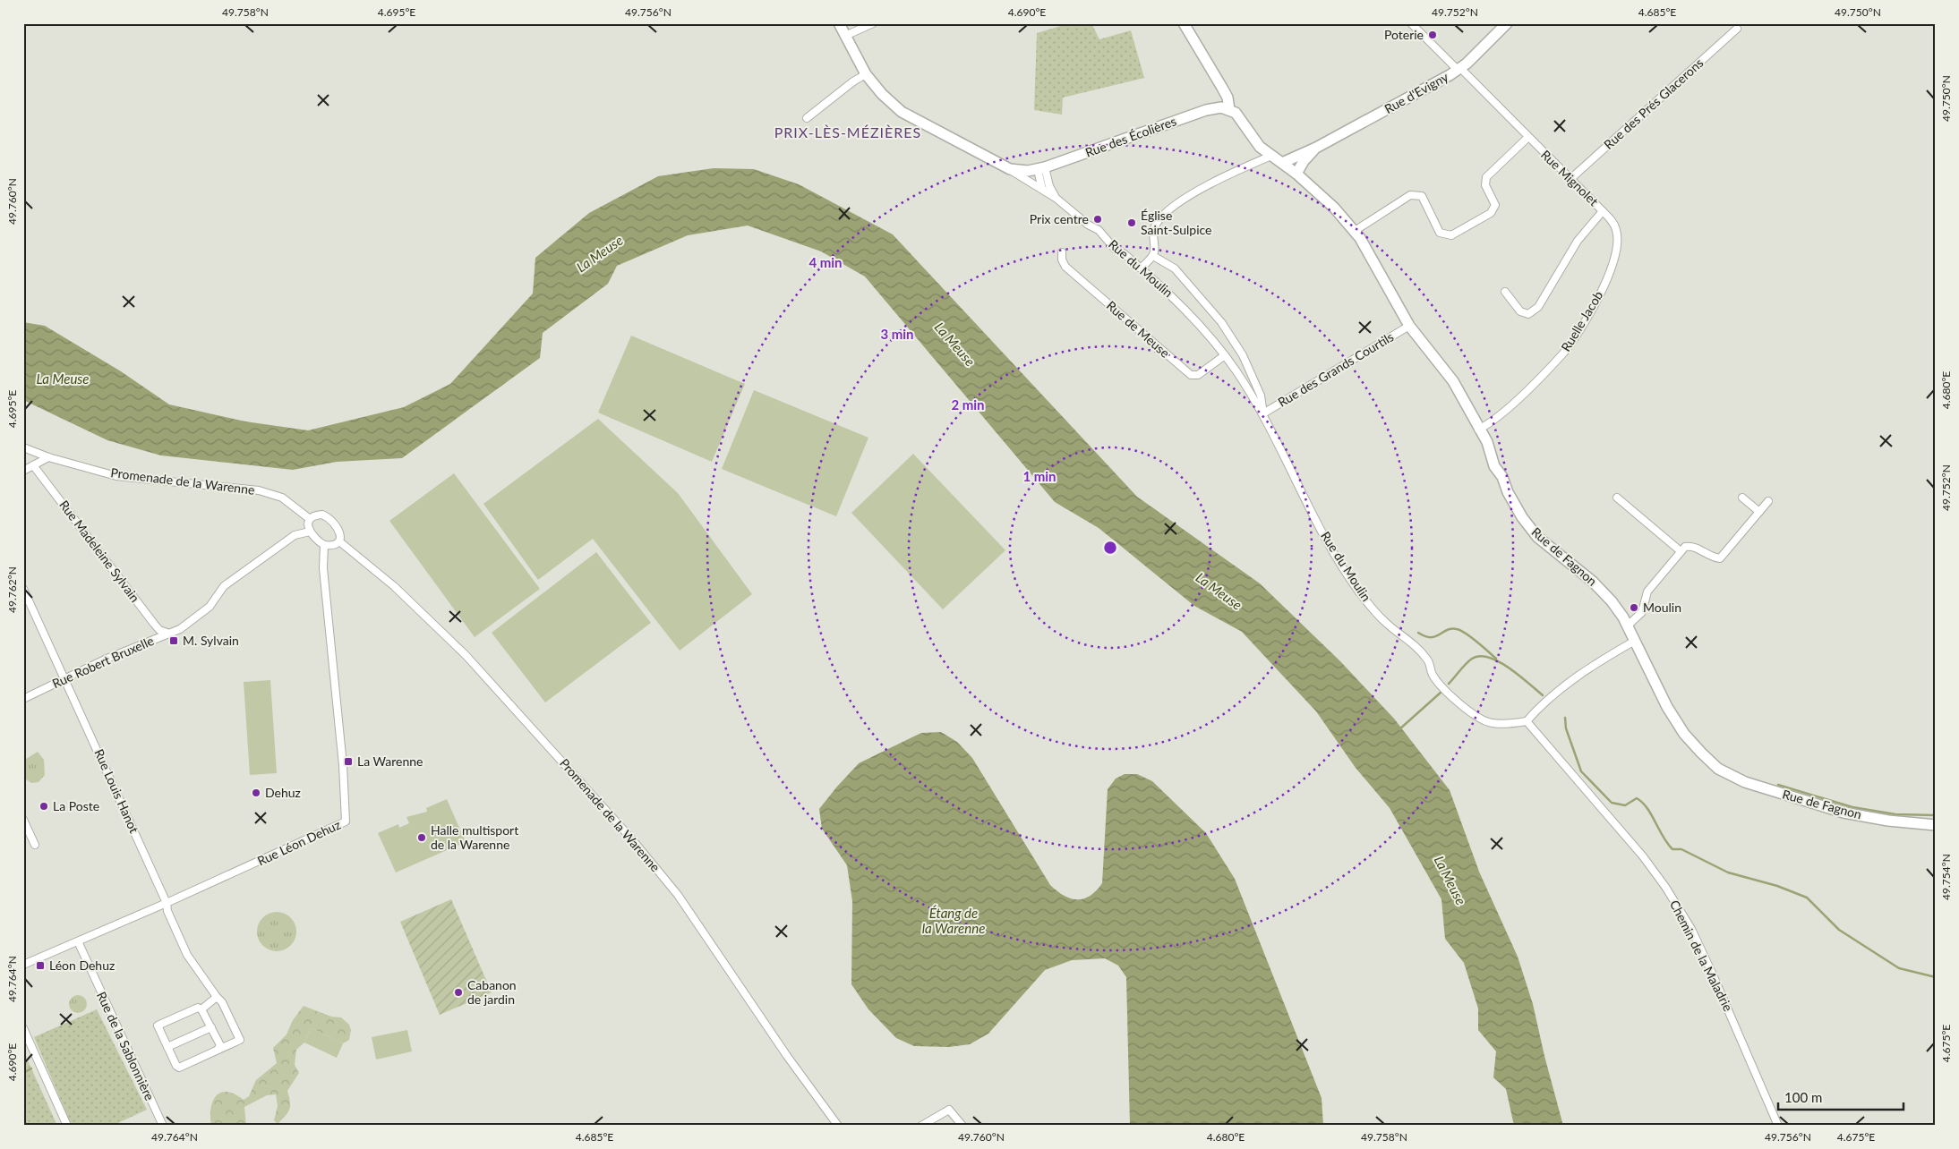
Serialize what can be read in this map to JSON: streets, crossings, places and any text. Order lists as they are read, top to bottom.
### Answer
{
  "streets": {
    "street": [
      "Rue d'Evigny",
      "Rue des Prés Glacerons",
      "Rue des Écolières",
      "Rue Mignolet",
      "Rue du Moulin",
      "Ruelle Jacob",
      "Rue de Meuse",
      "Rue des Grands Courtils",
      "Promenade de la Warenne",
      "Rue Madeleine Sylvain",
      "Rue de Fagnon",
      "Rue Robert Bruxelle",
      "Rue Louis Hanot",
      "Rue Léon Dehuz",
      "Chemin de la Maladrie",
      "Rue de la Sablonnière"
    ]
  },
  "crossings": [
    ["Rue d'Evigny", "Rue Mignolet"],
    ["Rue d'Evigny", "Rue de Fagnon"],
    ["Rue des Prés Glacerons", "Rue Mignolet"],
    ["Rue des Écolières", "Rue de Fagnon"],
    ["Rue Mignolet", "Ruelle Jacob"],
    ["Rue du Moulin", "Rue de Meuse"],
    ["Rue du Moulin", "Rue des Grands Courtils"],
    ["Rue du Moulin", "Chemin de la Maladrie"],
    ["Ruelle Jacob", "Rue de Fagnon"],
    ["Rue des Grands Courtils", "Rue de Fagnon"],
    ["Promenade de la Warenne", "Rue Robert Bruxelle"],
    ["Promenade de la Warenne", "Rue Léon Dehuz"],
    ["Rue Madeleine Sylvain", "Rue Robert Bruxelle"],
    ["Rue Robert Bruxelle", "Rue Louis Hanot"],
    ["Rue Robert Bruxelle", "Rue Léon Dehuz"],
    ["Rue Louis Hanot", "Rue Léon Dehuz"],
    ["Rue Léon Dehuz", "Rue de la Sablonnière"]
  ],
  "districts": ["PRIX-LÈS-MÉZIÈRES"],
  "water": ["La Meuse", "Étang de la Warenne"],
  "places": {
    "other": [
      "Poterie",
      "Prix centre",
      "Église Saint-Sulpice",
      "Moulin",
      "Dehuz",
      "La Poste",
      "Halle multisport de la Warenne",
      "Cabanon de jardin"
    ],
    "transit": ["M. Sylvain", "La Warenne", "Léon Dehuz"]
  },
  "scale_bar": "100 m",
  "coordinates": [
    "49.758°N",
    "4.695°E",
    "49.756°N",
    "4.690°E",
    "49.752°N",
    "4.685°E",
    "49.750°N",
    "49.760°N",
    "4.680°E",
    "49.762°N",
    "49.754°N",
    "49.764°N",
    "4.675°E"
  ],
  "rings": [
    "4 min",
    "3 min",
    "2 min",
    "1 min"
  ]
}
